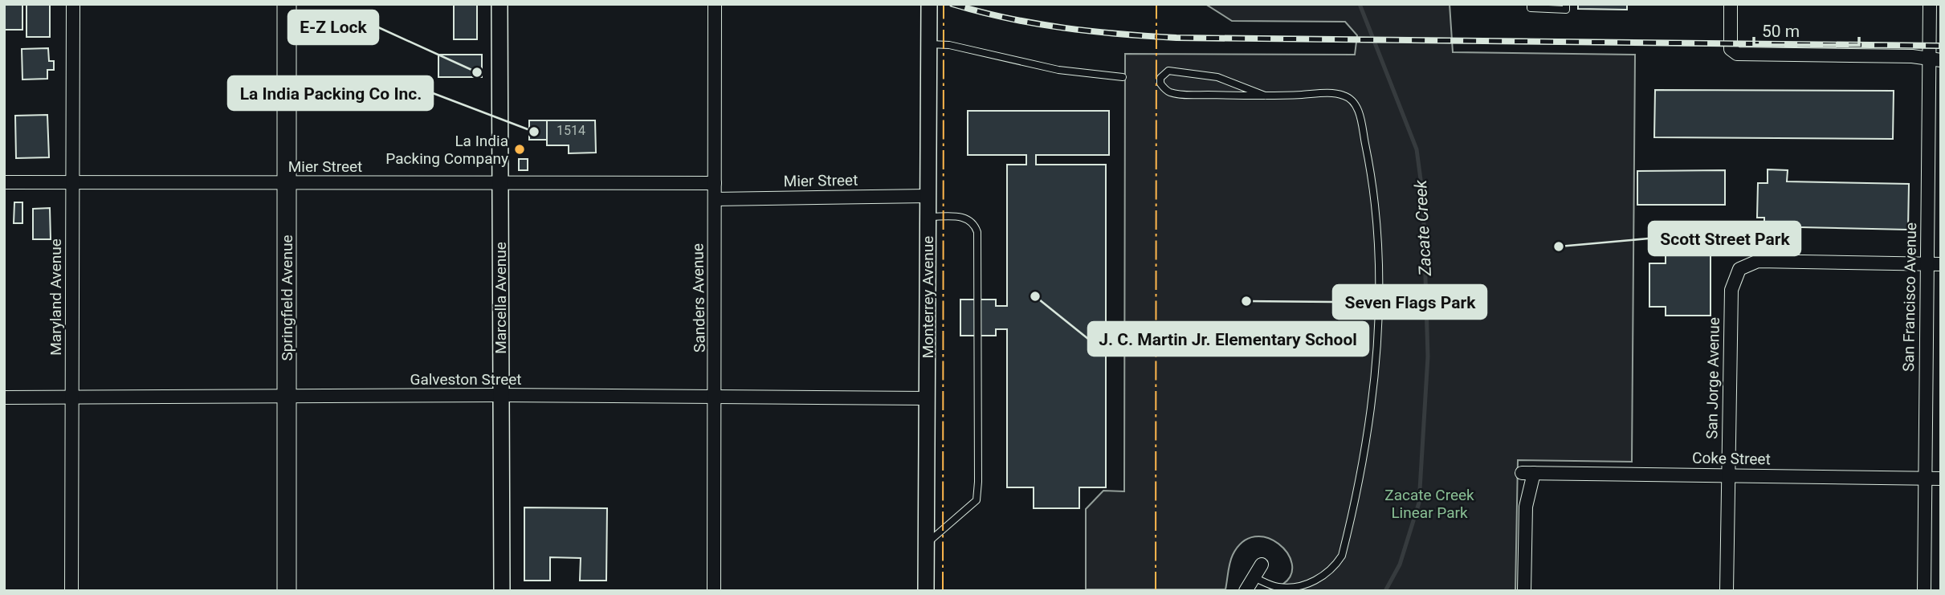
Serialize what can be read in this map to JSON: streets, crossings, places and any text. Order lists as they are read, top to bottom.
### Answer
{
  "streets": {
    "main road": ["Springfield Avenue"],
    "street": [
      "Mier Street",
      "Maryland Avenue",
      "Monterrey Avenue",
      "San Francisco Avenue",
      "Marcella Avenue",
      "Sanders Avenue",
      "San Jorge Avenue",
      "Galveston Street",
      "Coke Street"
    ]
  },
  "crossings": [
    ["Mier Street", "Maryland Avenue"],
    ["Mier Street", "Monterrey Avenue"],
    ["Mier Street", "Springfield Avenue"],
    ["Mier Street", "Marcella Avenue"],
    ["Mier Street", "Sanders Avenue"],
    ["Maryland Avenue", "Galveston Street"],
    ["Monterrey Avenue", "Galveston Street"],
    ["San Francisco Avenue", "San Jorge Avenue"],
    ["San Francisco Avenue", "Coke Street"],
    ["Springfield Avenue", "Galveston Street"],
    ["Marcella Avenue", "Galveston Street"],
    ["Sanders Avenue", "Galveston Street"],
    ["San Jorge Avenue", "Coke Street"]
  ],
  "water": ["Zacate Creek"],
  "parks": ["Zacate Creek Linear Park"],
  "places": [
    "E-Z Lock",
    "La India Packing Co Inc.",
    "La India Packing Company",
    "Scott Street Park",
    "J. C. Martin Jr. Elementary School",
    "Seven Flags Park"
  ],
  "house_numbers": ["1514"],
  "scale_bar": "50 m"
}
